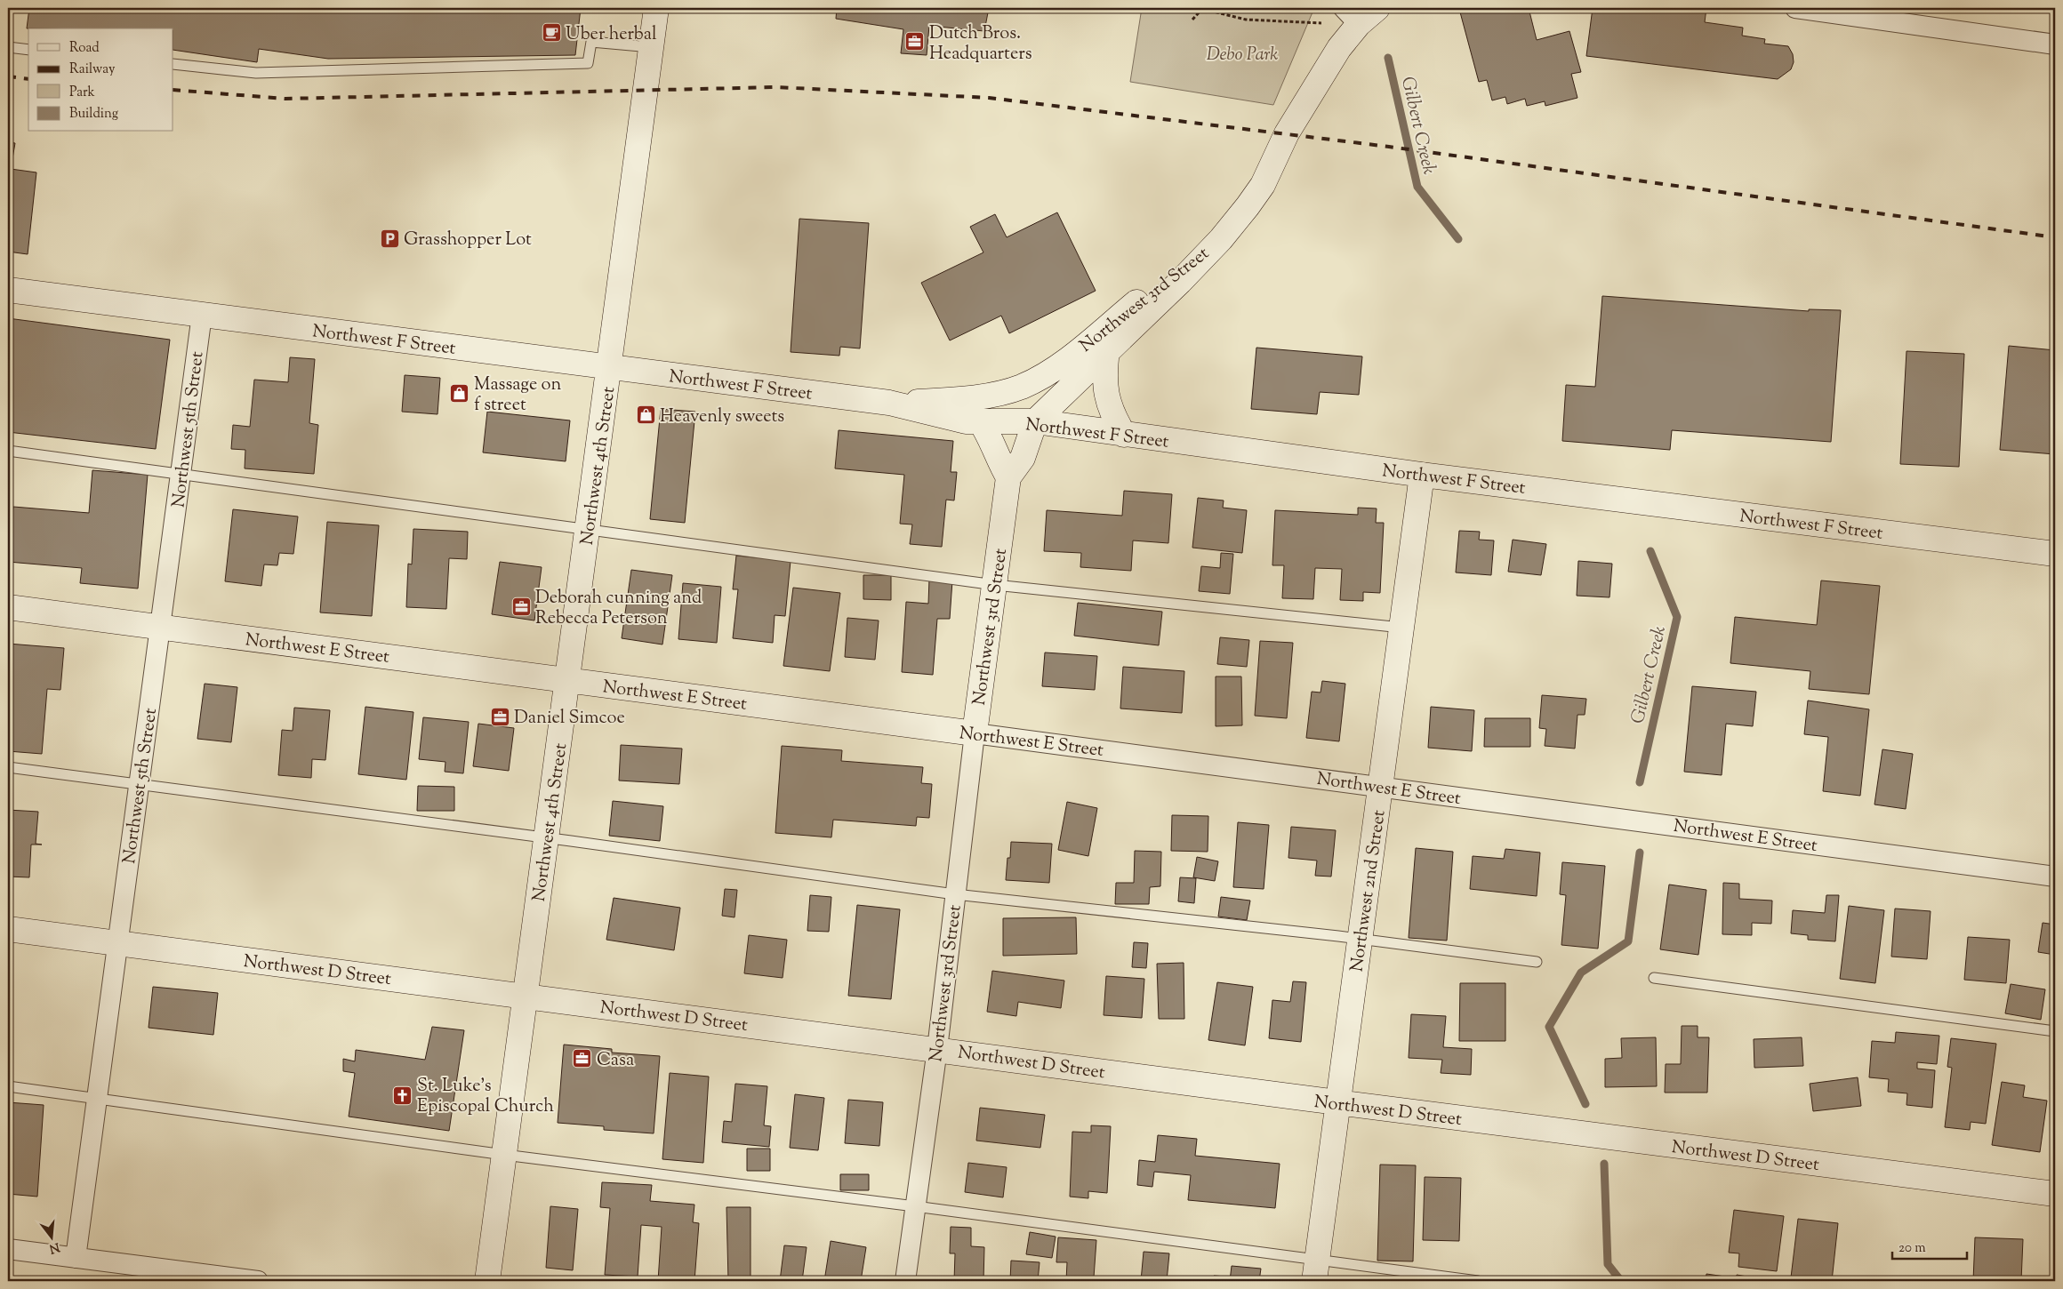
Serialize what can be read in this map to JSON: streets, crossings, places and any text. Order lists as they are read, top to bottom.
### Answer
{
  "streets": {
    "main road": [
      "Northwest 3rd Street",
      "Northwest F Street",
      "Northwest 4th Street",
      "Northwest E Street",
      "Northwest 2nd Street",
      "Northwest D Street"
    ],
    "street": ["Northwest 5th Street"]
  },
  "crossings": [
    ["Northwest 3rd Street", "Northwest F Street"],
    ["Northwest 3rd Street", "Northwest E Street"],
    ["Northwest 3rd Street", "Northwest D Street"],
    ["Northwest F Street", "Northwest 5th Street"],
    ["Northwest F Street", "Northwest 4th Street"],
    ["Northwest F Street", "Northwest 2nd Street"],
    ["Northwest 5th Street", "Northwest E Street"],
    ["Northwest 5th Street", "Northwest D Street"],
    ["Northwest 4th Street", "Northwest E Street"],
    ["Northwest 4th Street", "Northwest D Street"],
    ["Northwest E Street", "Northwest 2nd Street"],
    ["Northwest 2nd Street", "Northwest D Street"]
  ],
  "water": ["Gilbert Creek"],
  "parks": ["Debo Park"],
  "places": {
    "cafe": ["Uber herbal"],
    "office": [
      "Dutch Bros. Headquarters",
      "Deborah cunning and Rebecca Peterson",
      "Daniel Simcoe",
      "Casa"
    ],
    "parking": ["Grasshopper Lot"],
    "shop": ["Massage on f street", "Heavenly sweets"],
    "church": ["St. Luke's Episcopal Church"]
  },
  "legend": [
    "Road",
    "Railway",
    "Park",
    "Building"
  ],
  "scale_bar": "20 m",
  "north": "bottom"
}
